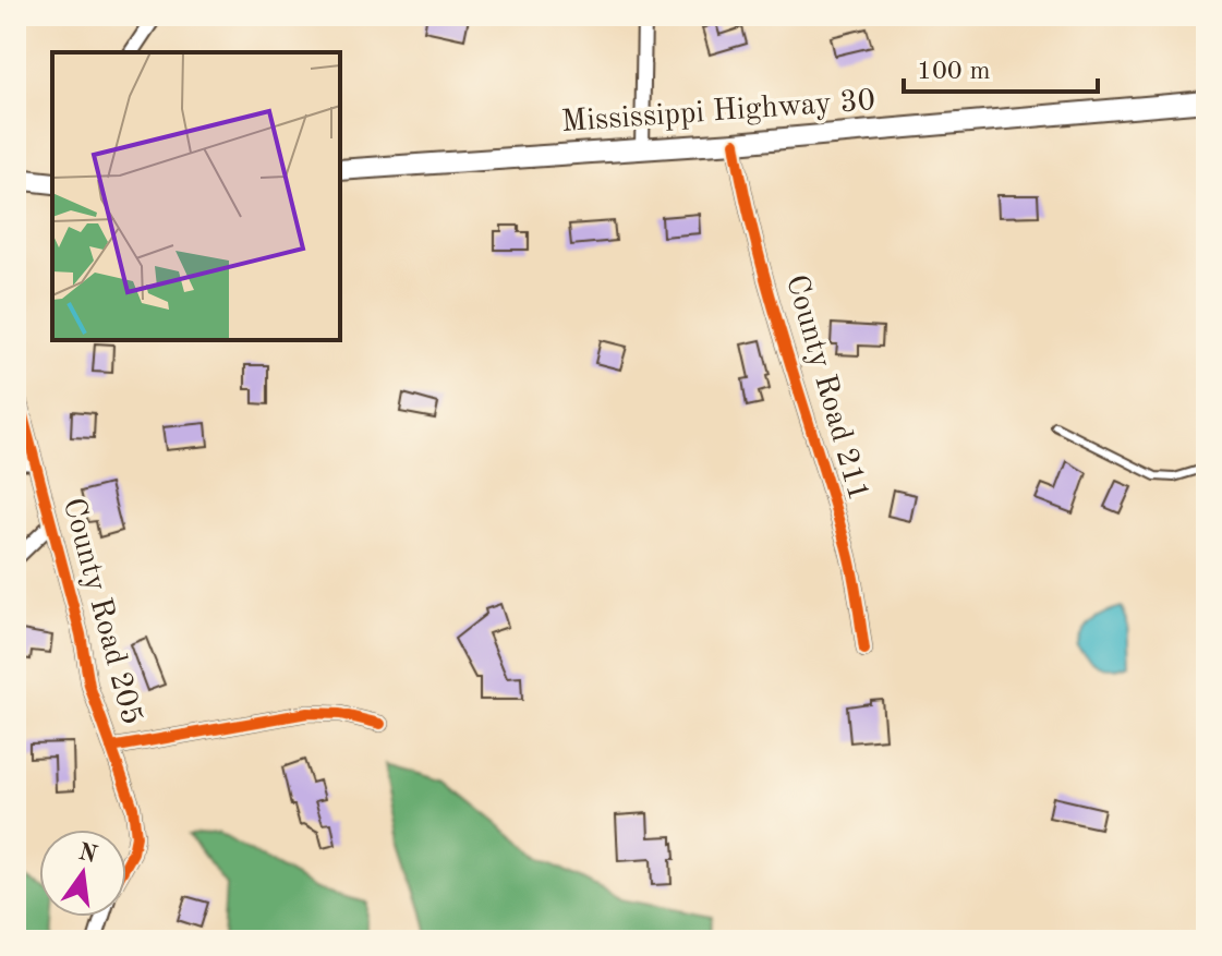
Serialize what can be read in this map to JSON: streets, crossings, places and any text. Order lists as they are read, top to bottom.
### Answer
{
  "streets": {
    "main road": ["Mississippi Highway 30"],
    "street": ["County Road 211", "County Road 205"]
  },
  "crossings": [
    ["Mississippi Highway 30", "County Road 211"]
  ],
  "scale_bar": "100 m",
  "north": "top"
}
